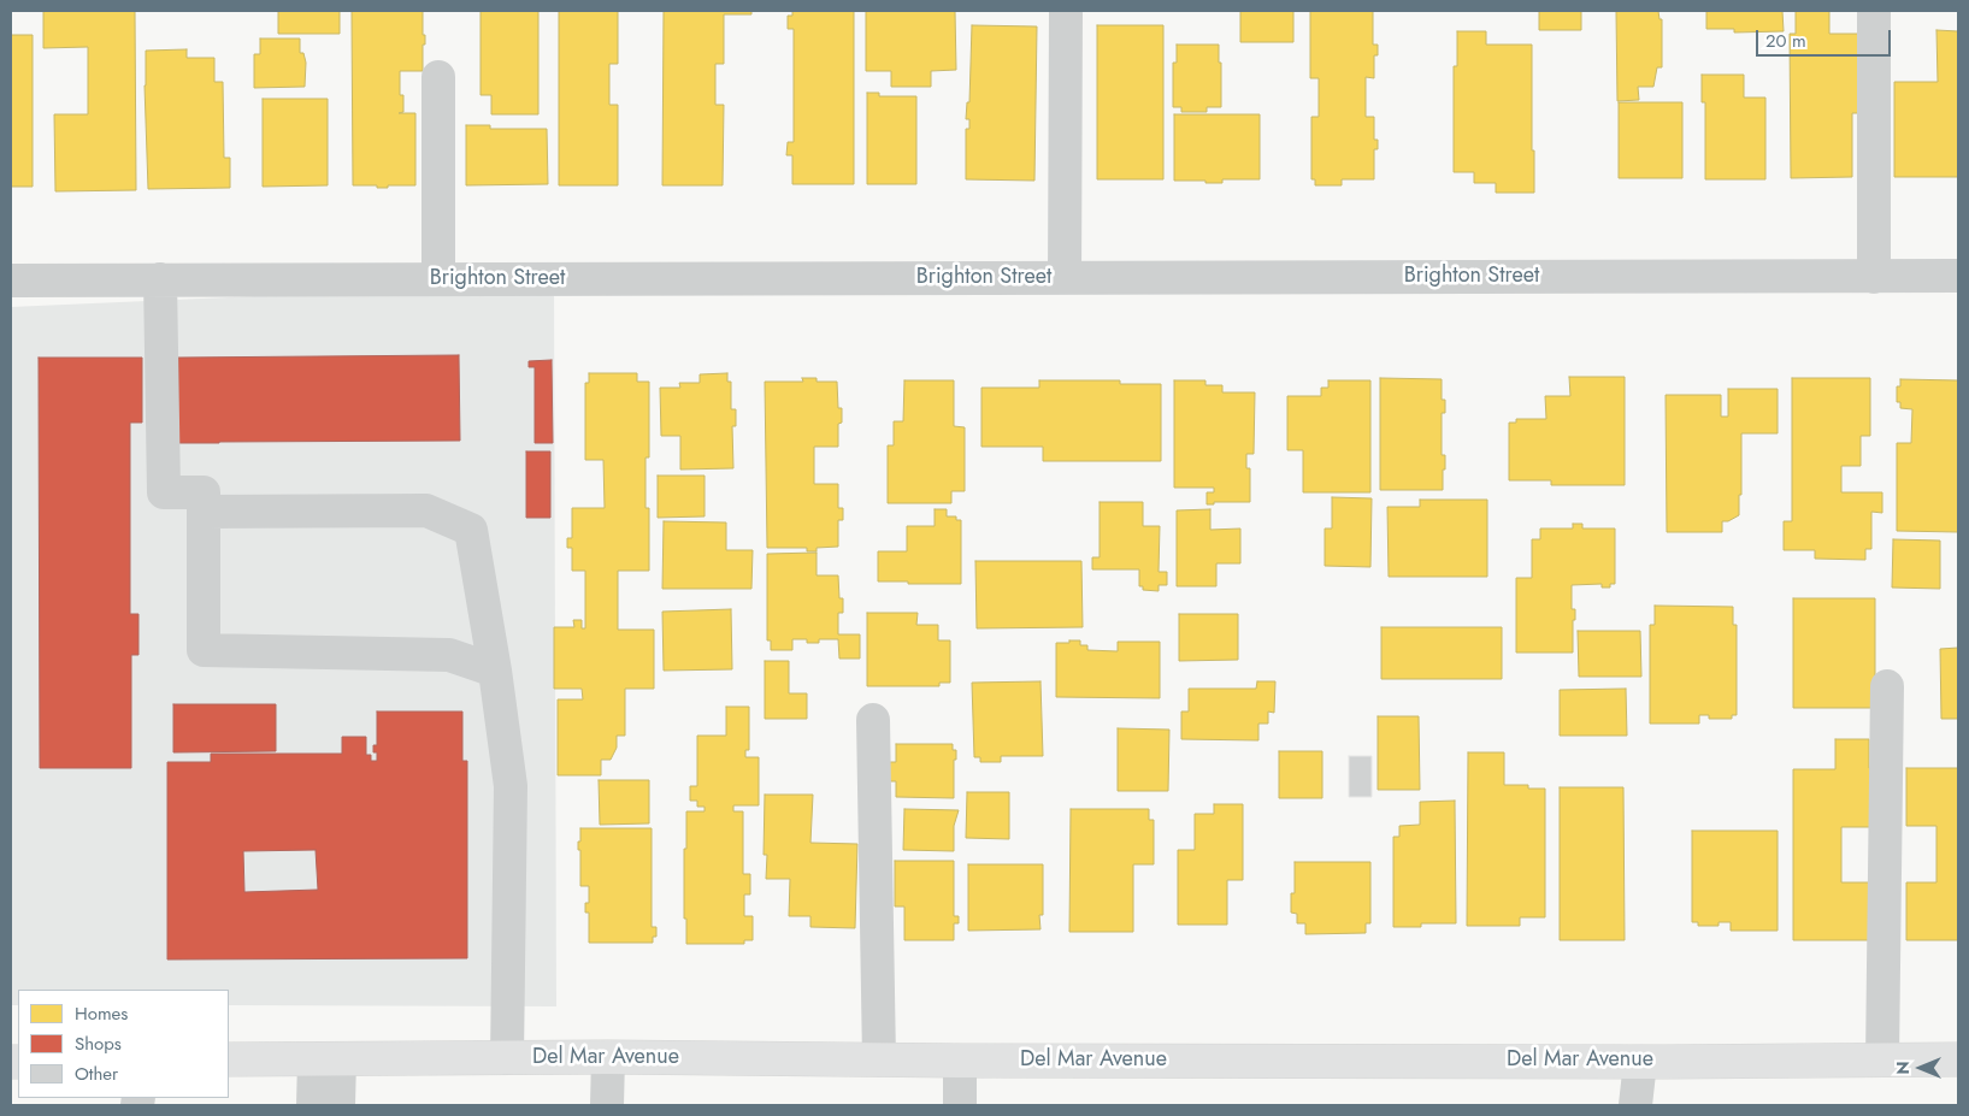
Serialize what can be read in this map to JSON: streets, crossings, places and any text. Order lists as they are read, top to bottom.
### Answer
{
  "streets": {
    "main road": ["Del Mar Avenue"],
    "street": ["Brighton Street"]
  },
  "legend": ["Homes", "Shops", "Other"],
  "scale_bar": "20 m",
  "north": "left"
}
